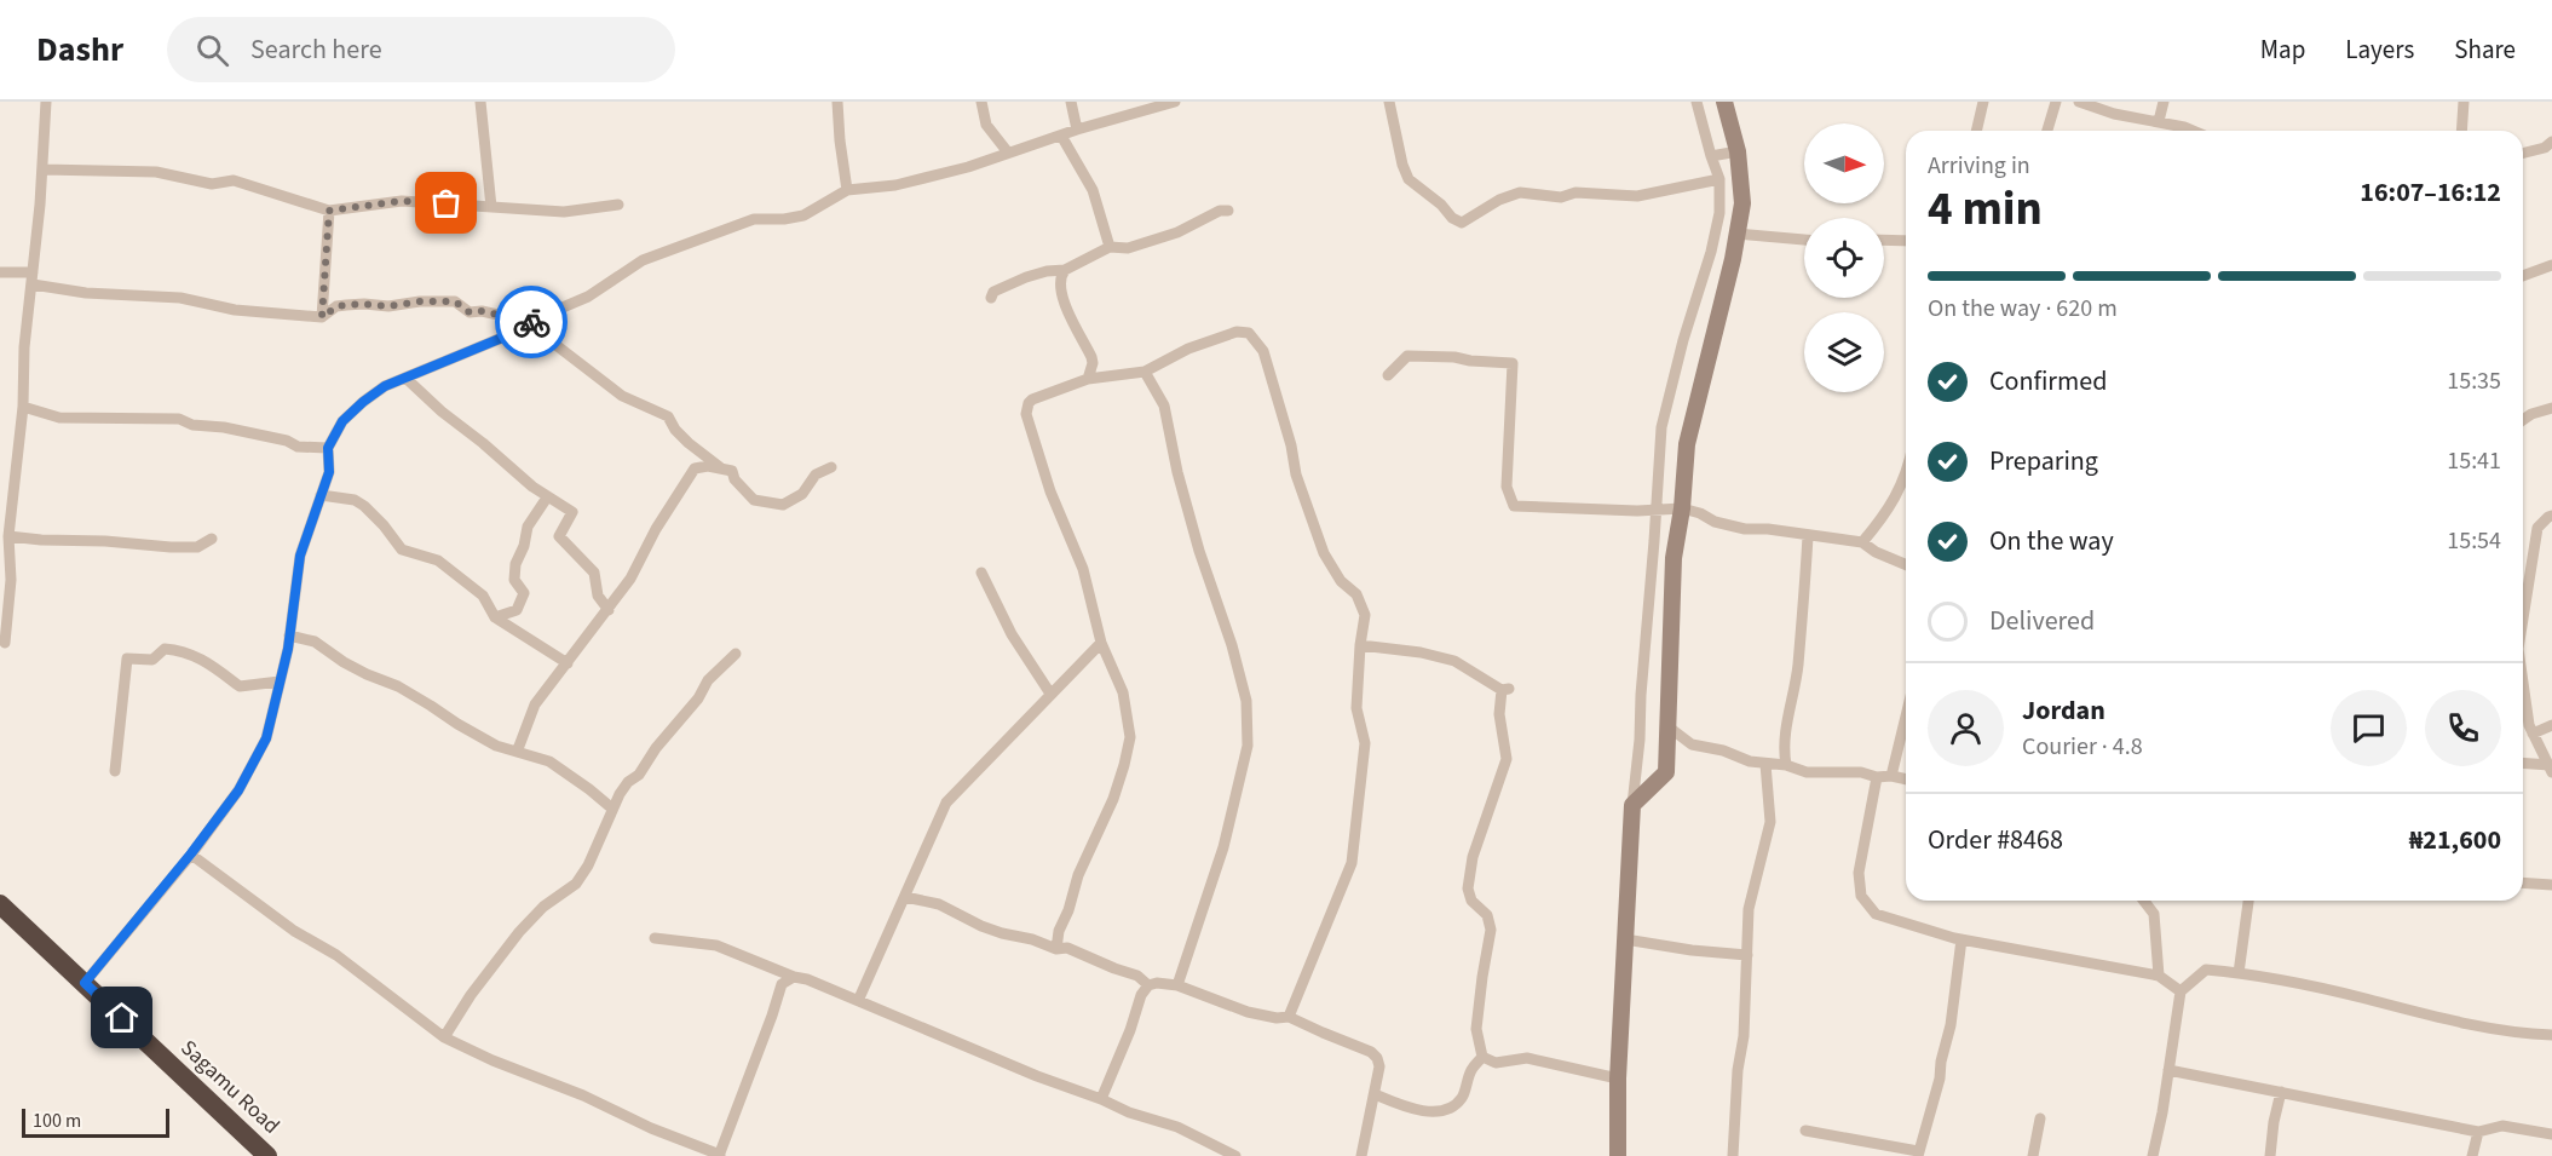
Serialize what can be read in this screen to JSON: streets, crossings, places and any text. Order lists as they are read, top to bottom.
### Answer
{
  "streets": {
    "highway": ["Sagamu Road"]
  },
  "scale_bar": "100 m",
  "north": "right",
  "page": {
    "header": "Dashr",
    "search": "Search here",
    "nav": ["Map", "Layers", "Share"],
    "heading": ["4 min", "Arriving in", "16:07–16:12"],
    "panel": [
      "Jordan",
      "Courier · 4.8",
      "Order #8468",
      "₦21,600"
    ],
    "bar": "On the way · 620 m",
    "list": [
      ["Confirmed", "15:35"],
      ["Preparing", "15:41"],
      ["On the way", "15:54"],
      "Delivered"
    ],
    "scale": "100 m"
  }
}
